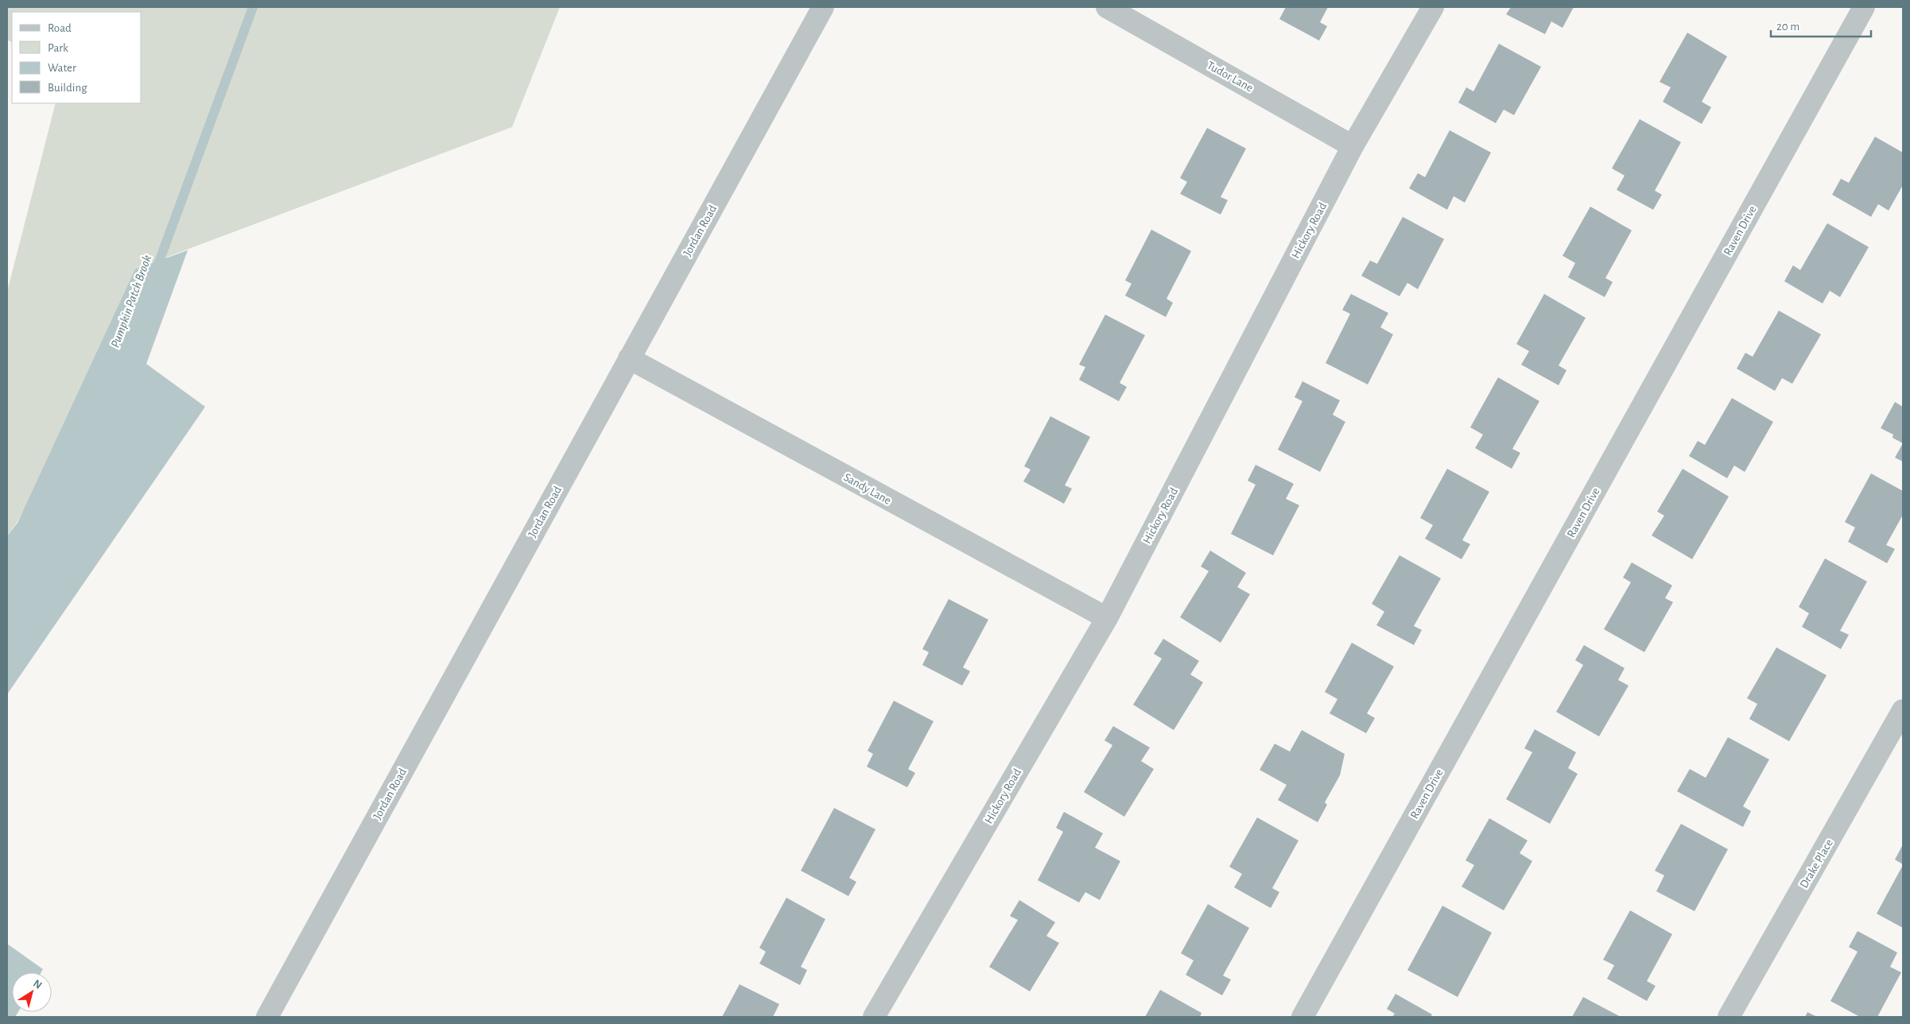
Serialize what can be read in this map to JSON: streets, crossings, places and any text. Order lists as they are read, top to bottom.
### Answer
{
  "streets": {
    "street": [
      "Tudor Lane",
      "Jordan Road",
      "Hickory Road",
      "Raven Drive",
      "Sandy Lane",
      "Drake Place"
    ]
  },
  "crossings": [
    ["Tudor Lane", "Hickory Road"],
    ["Jordan Road", "Sandy Lane"],
    ["Hickory Road", "Sandy Lane"]
  ],
  "water": ["Pumpkin Patch Brook"],
  "legend": [
    "Road",
    "Park",
    "Water",
    "Building"
  ],
  "scale_bar": "20 m",
  "north": "top right"
}
